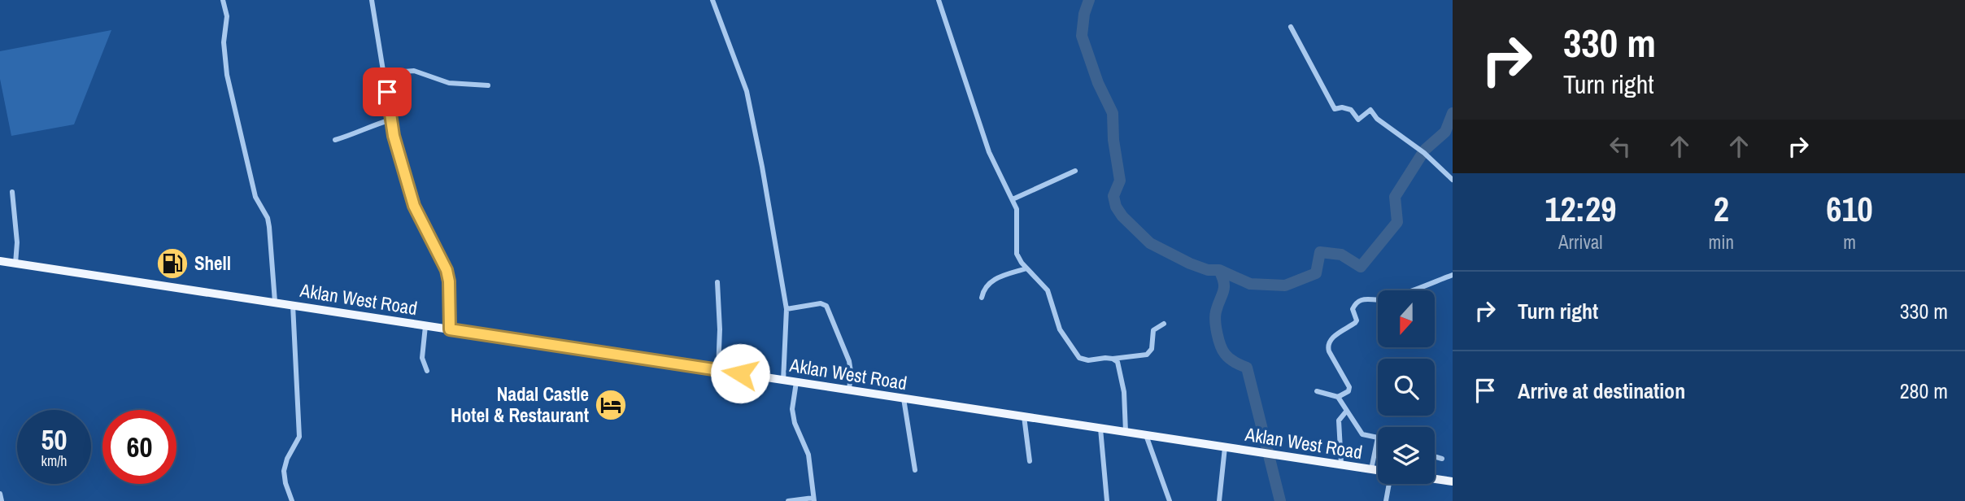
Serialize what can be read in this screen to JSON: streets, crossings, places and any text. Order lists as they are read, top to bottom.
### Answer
{
  "streets": {
    "main road": ["Aklan West Road"]
  },
  "places": {
    "fuel station": ["Shell"],
    "hotel": ["Nadal Castle Hotel & Restaurant"]
  },
  "north": "bottom",
  "page": {
    "turn": ["330 m", "Turn right"],
    "eta": [
      "12:29",
      "Arrival",
      "2",
      "min",
      "610",
      "m"
    ],
    "list": [
      {
        "name": "Turn right",
        "value": "330 m"
      },
      {
        "name": "Arrive at destination",
        "value": "280 m"
      }
    ],
    "speed": "50 km/h",
    "limit": "60"
  }
}
